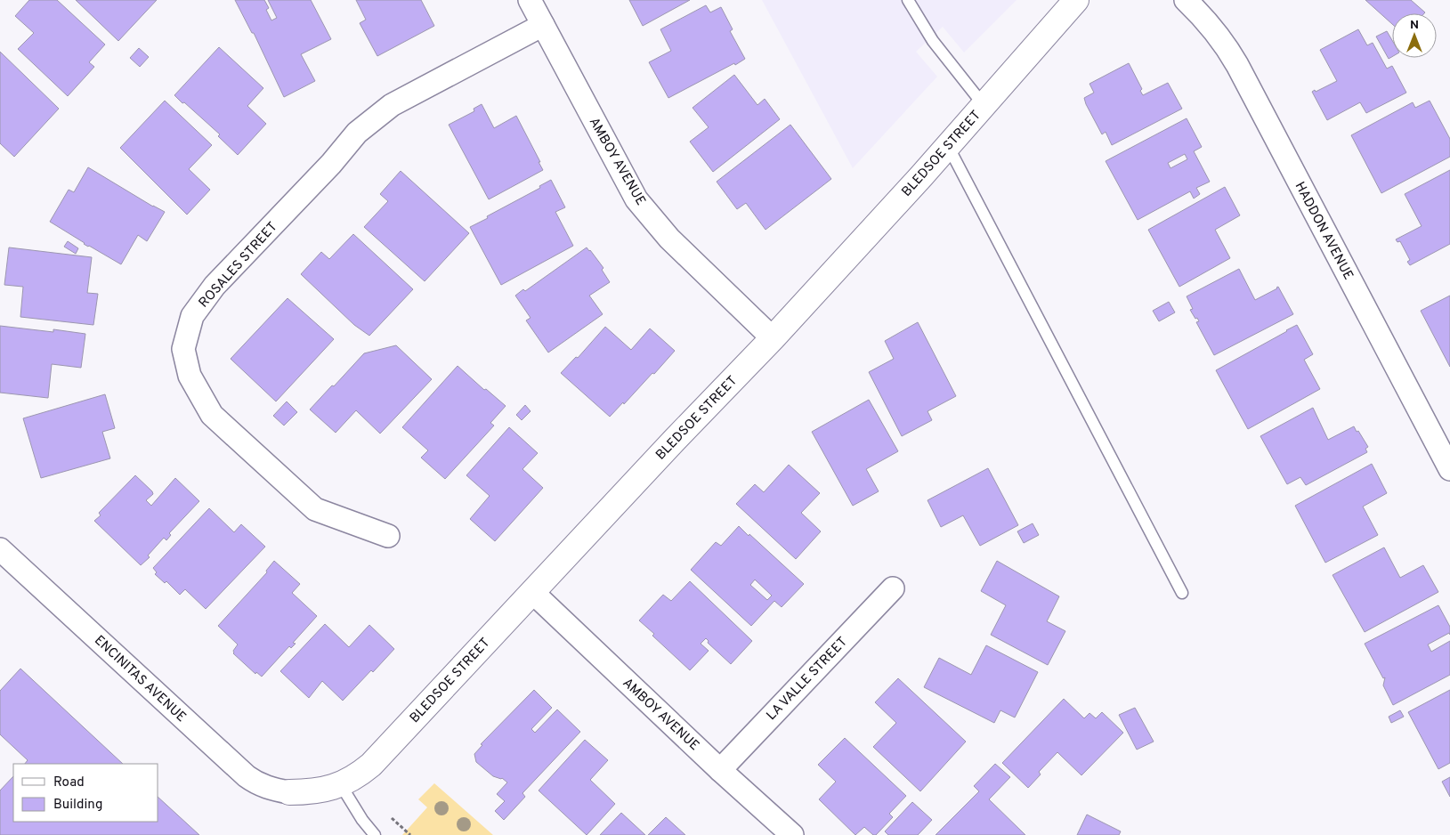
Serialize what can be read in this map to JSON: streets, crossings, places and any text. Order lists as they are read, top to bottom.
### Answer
{
  "streets": {
    "street": [
      "BLEDSOE STREET",
      "AMBOY AVENUE",
      "HADDON AVENUE",
      "ROSALES STREET",
      "ENCINITAS AVENUE",
      "LA VALLE STREET"
    ]
  },
  "crossings": [
    ["BLEDSOE STREET", "AMBOY AVENUE"],
    ["BLEDSOE STREET", "ENCINITAS AVENUE"],
    ["AMBOY AVENUE", "ROSALES STREET"],
    ["AMBOY AVENUE", "LA VALLE STREET"]
  ],
  "legend": ["Road", "Building"],
  "north": "top"
}
